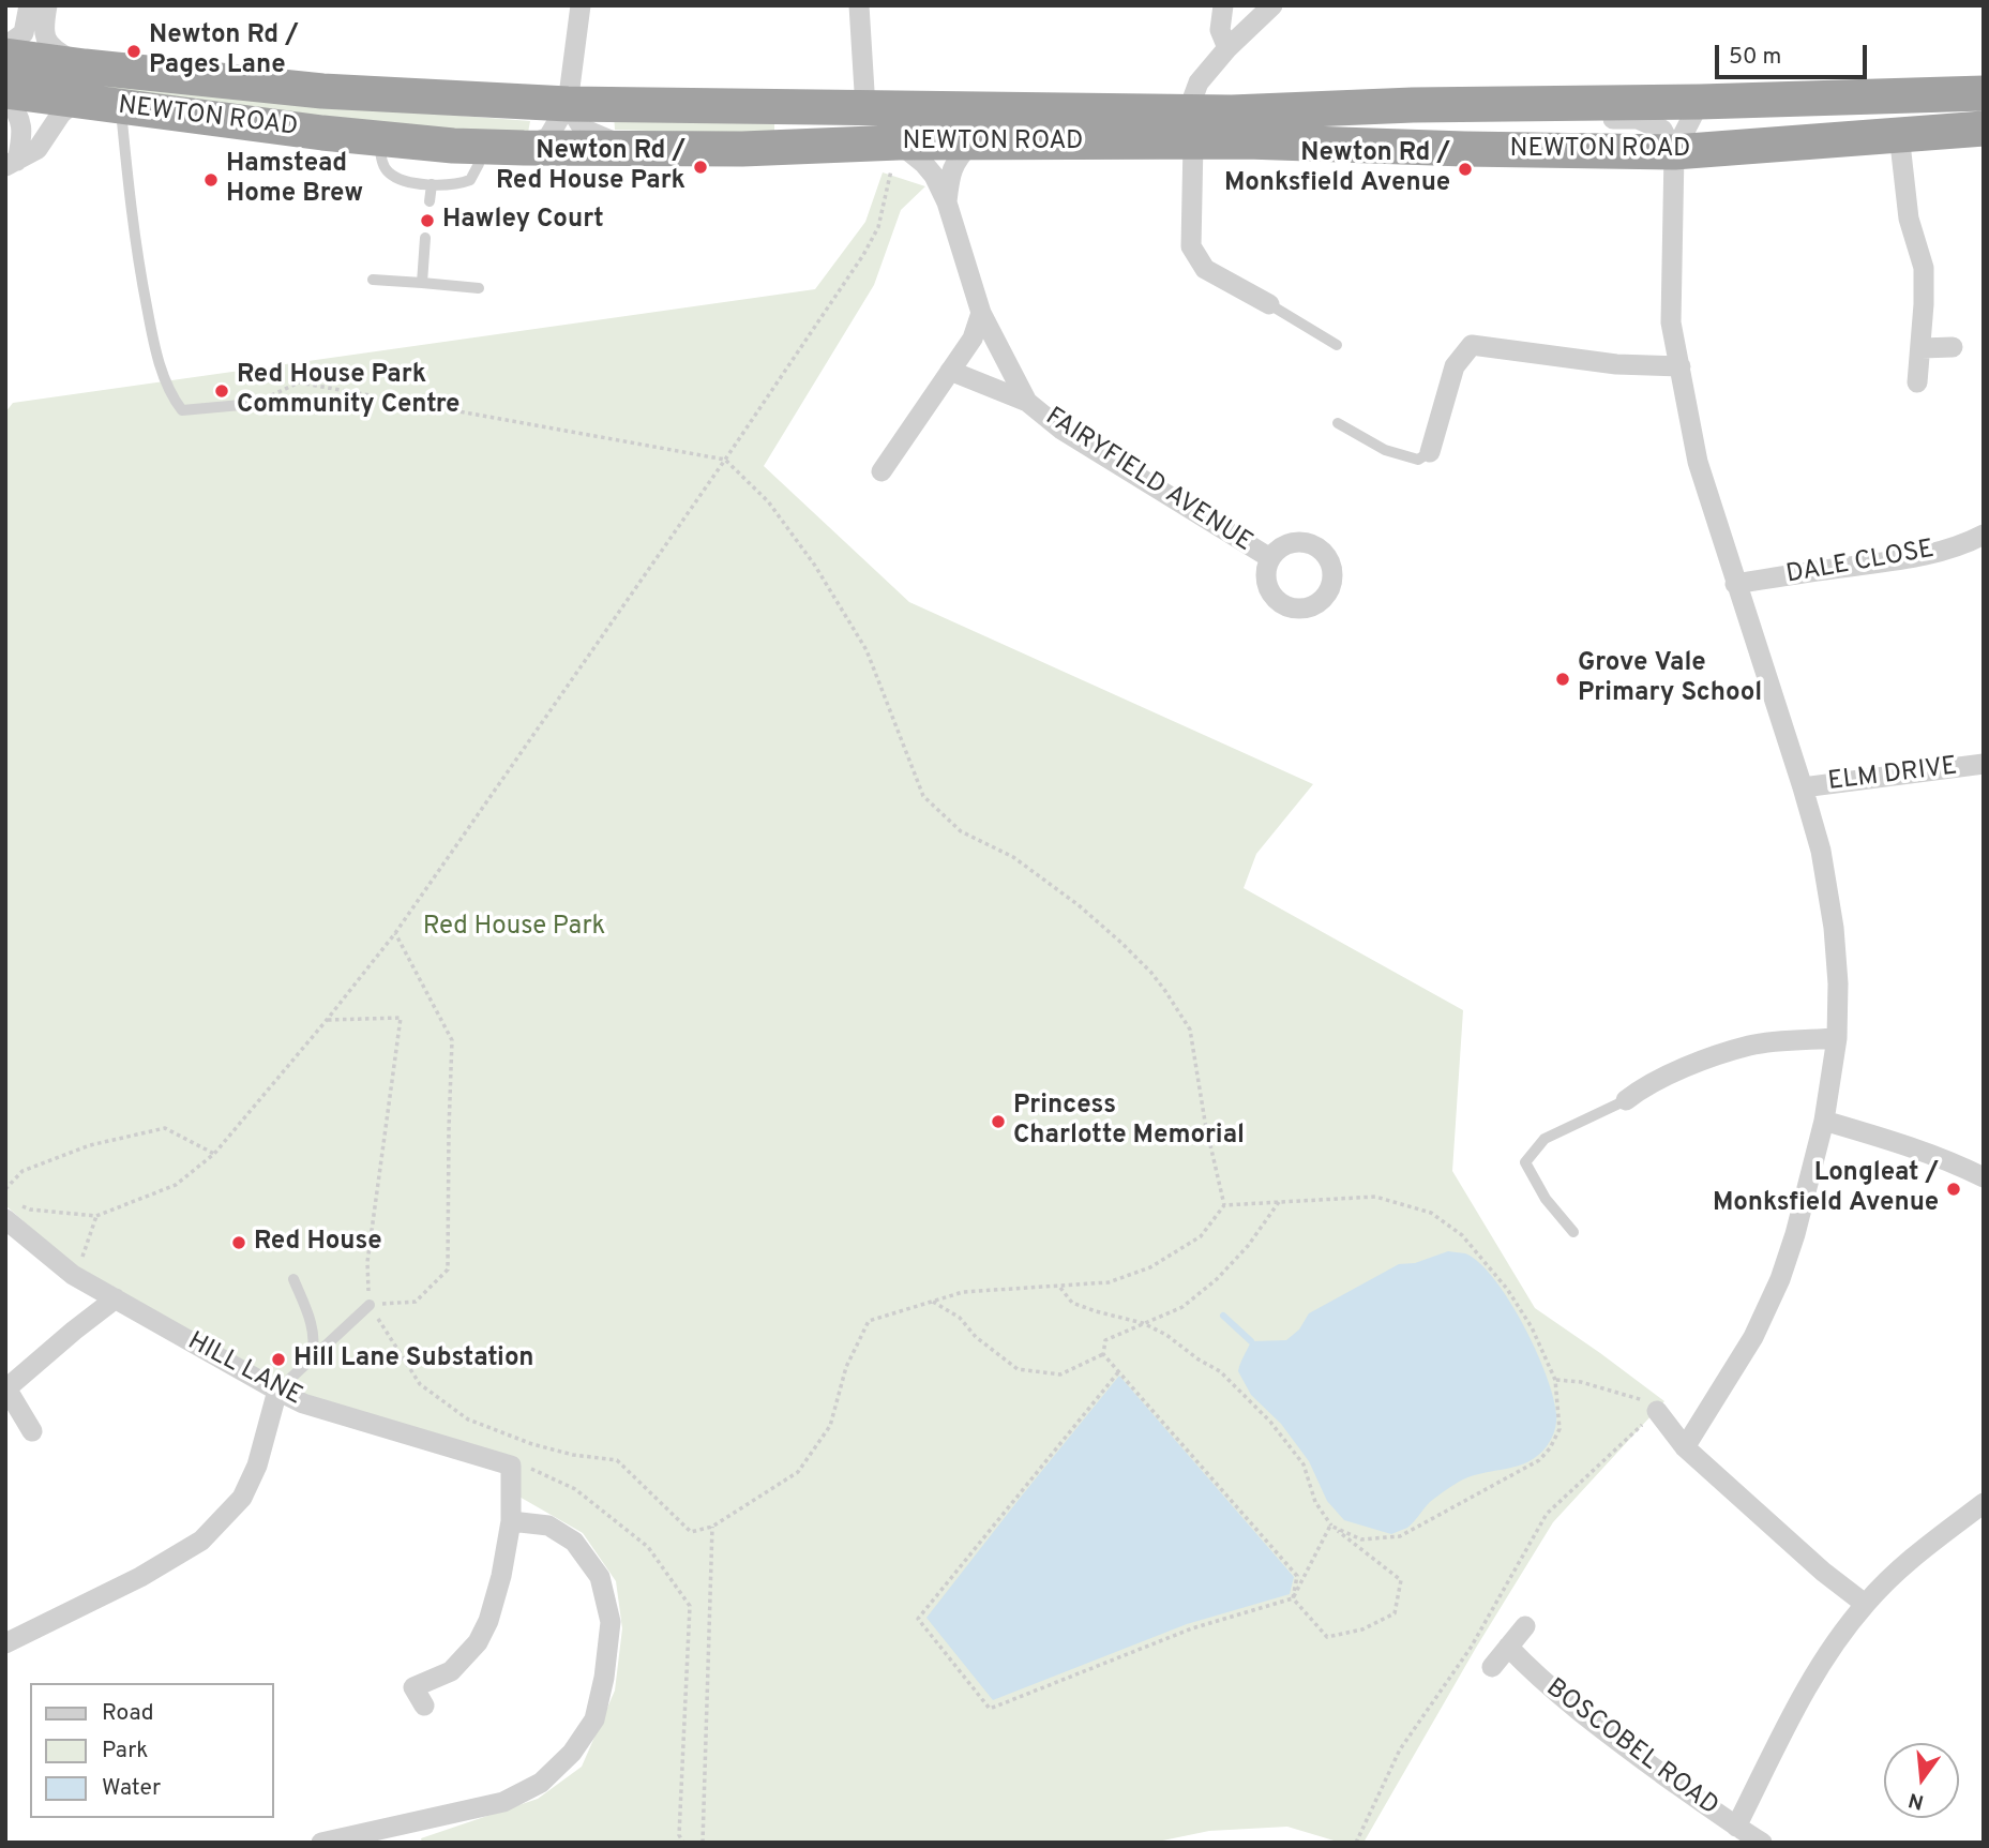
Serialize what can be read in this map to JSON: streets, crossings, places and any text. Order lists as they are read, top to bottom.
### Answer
{
  "streets": {
    "highway": ["NEWTON ROAD"],
    "street": [
      "FAIRYFIELD AVENUE",
      "DALE CLOSE",
      "ELM DRIVE",
      "HILL LANE",
      "BOSCOBEL ROAD"
    ]
  },
  "crossings": [
    ["NEWTON ROAD", "FAIRYFIELD AVENUE"]
  ],
  "parks": ["Red House Park"],
  "places": [
    "Newton Rd / Pages Lane",
    "Newton Rd / Red House Park",
    "Newton Rd / Monksfield Avenue",
    "Hamstead Home Brew",
    "Hawley Court",
    "Red House Park Community Centre",
    "Grove Vale Primary School",
    "Princess Charlotte Memorial",
    "Longleat / Monksfield Avenue",
    "Red House",
    "Hill Lane Substation"
  ],
  "legend": ["Road", "Park", "Water"],
  "scale_bar": "50 m",
  "north": "bottom"
}
